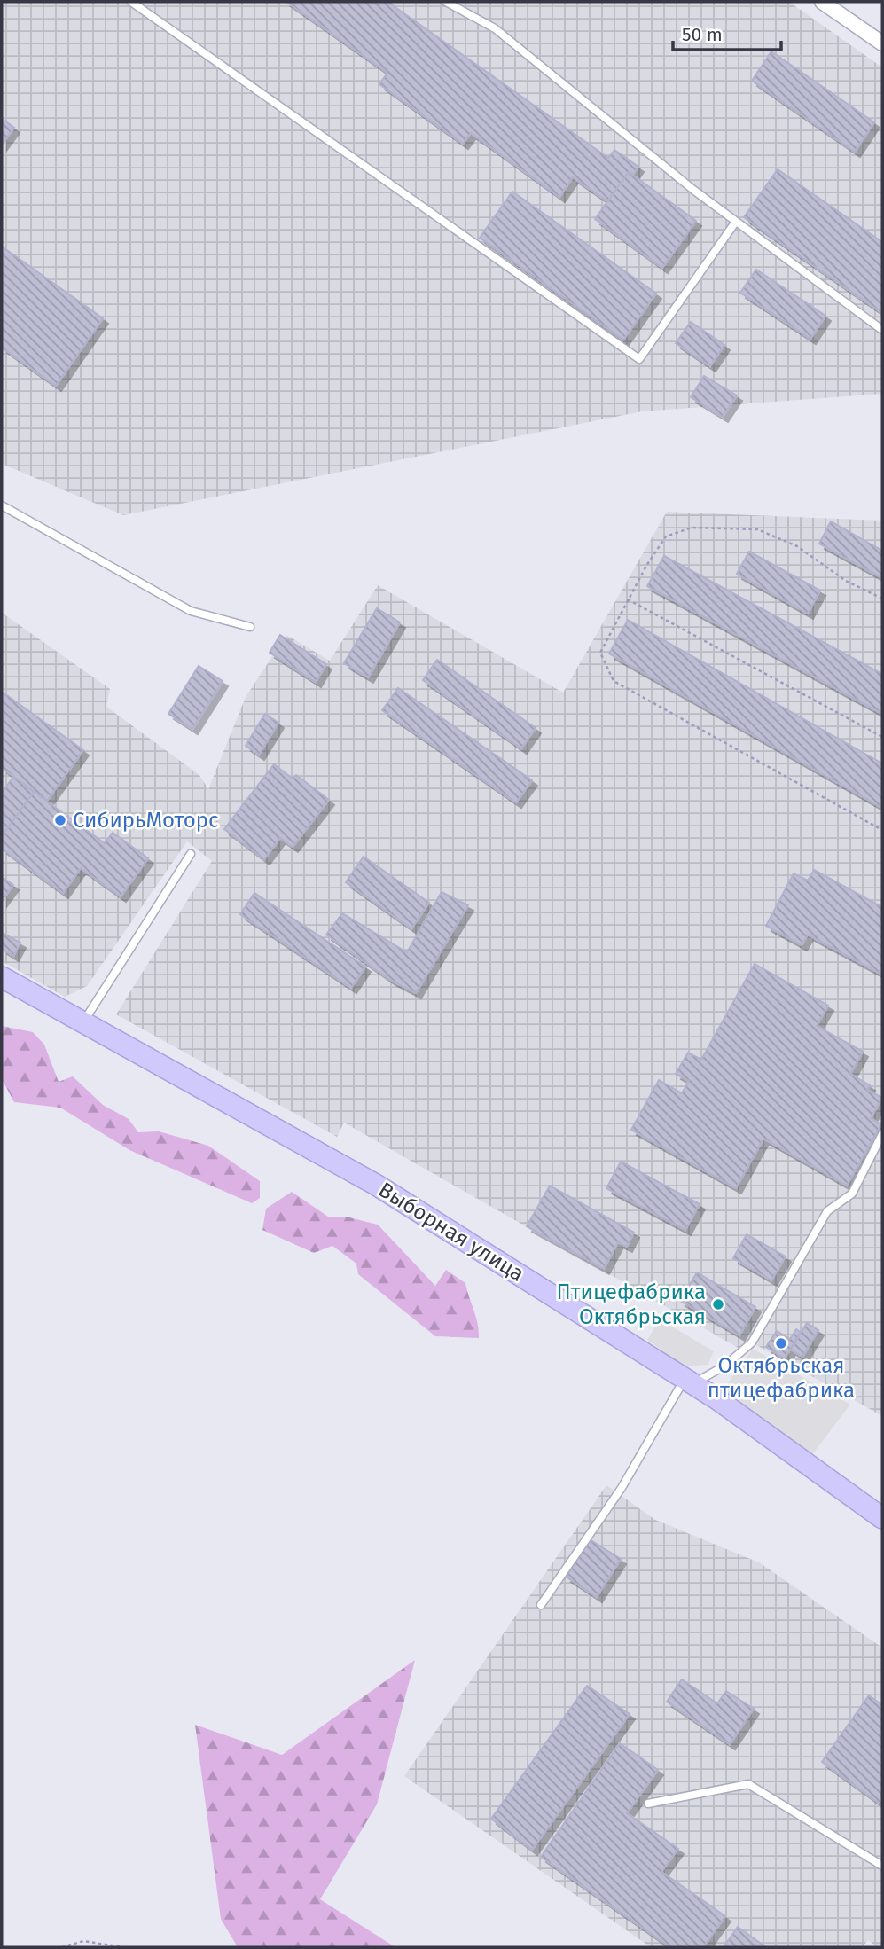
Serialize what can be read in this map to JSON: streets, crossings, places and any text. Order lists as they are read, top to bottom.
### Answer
{
  "streets": {
    "main road": ["Выборная улица"]
  },
  "places": ["СибирьМоторс", "Птицефабрика Октябрьская", "Октябрьская птицефабрика"],
  "scale_bar": "50 m"
}
